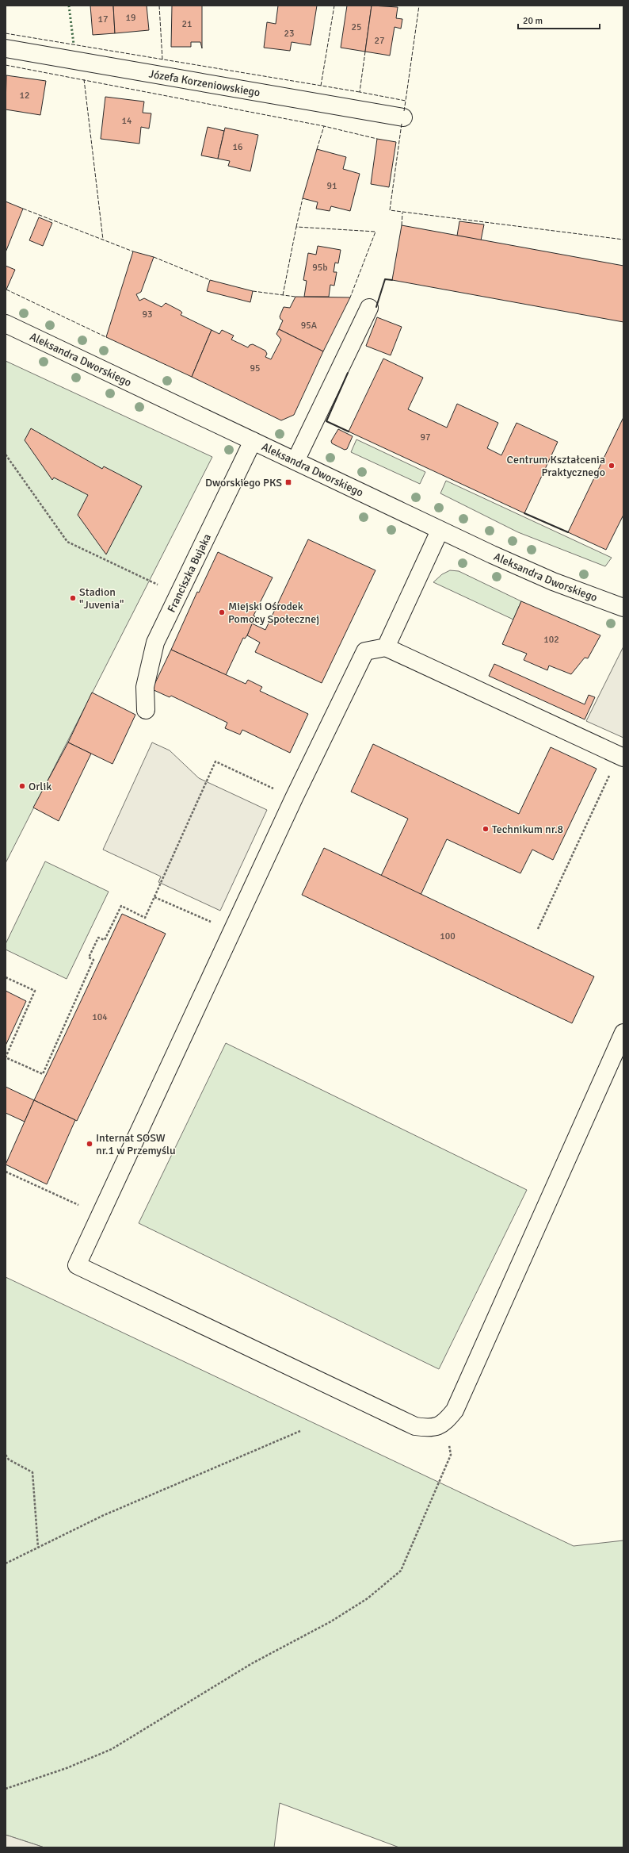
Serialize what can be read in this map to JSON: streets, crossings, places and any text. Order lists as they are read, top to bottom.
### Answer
{
  "streets": {
    "street": ["Józefa Korzeniowskiego", "Aleksandra Dworskiego", "Franciszka Bujaka"]
  },
  "crossings": [
    ["Aleksandra Dworskiego", "Franciszka Bujaka"]
  ],
  "places": {
    "other": [
      "Centrum Kształcenia Praktycznego",
      "Stadion \"Juvenia\"",
      "Miejski Ośrodek Pomocy Społecznej",
      "Orlik",
      "Technikum nr.8",
      "Internat SOSW nr.1 w Przemyślu"
    ],
    "transit": ["Dworskiego PKS"]
  },
  "house_numbers": [
    "19",
    "17",
    "21",
    "25",
    "23",
    "27",
    "12",
    "14",
    "16",
    "91",
    "95b",
    "93",
    "95A",
    "95",
    "97",
    "102",
    "100",
    "104"
  ],
  "scale_bar": "20 m"
}
